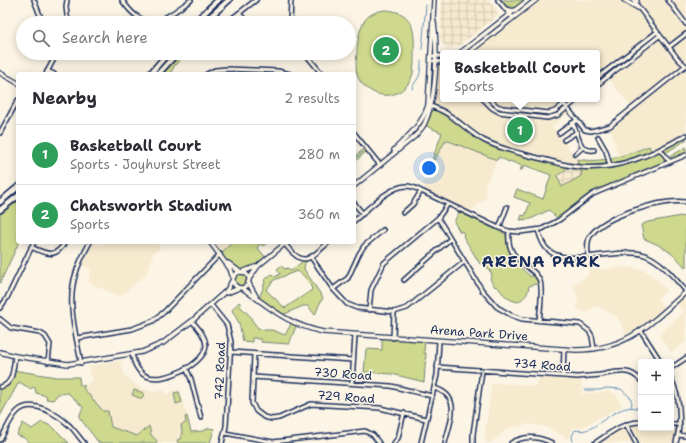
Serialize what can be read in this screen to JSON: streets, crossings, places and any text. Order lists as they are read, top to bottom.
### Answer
{
  "streets": {
    "street": [
      "Arena Park Drive",
      "734 Road",
      "742 Road",
      "730 Road",
      "729 Road"
    ]
  },
  "crossings": [
    ["730 Road", "729 Road"]
  ],
  "districts": ["ARENA PARK"],
  "page": {
    "search": "Search here",
    "pins": ["2", "1"],
    "popup": ["Basketball Court", "Sports"],
    "heading": ["Nearby", "2 results"],
    "list": [
      {
        "mark": "1",
        "name": "Basketball Court",
        "note": "Sports · Joyhurst Street",
        "value": "280 m"
      },
      {
        "mark": "2",
        "name": "Chatsworth Stadium",
        "note": "Sports",
        "value": "360 m"
      }
    ],
    "map_buttons": ["+", "−"]
  }
}
